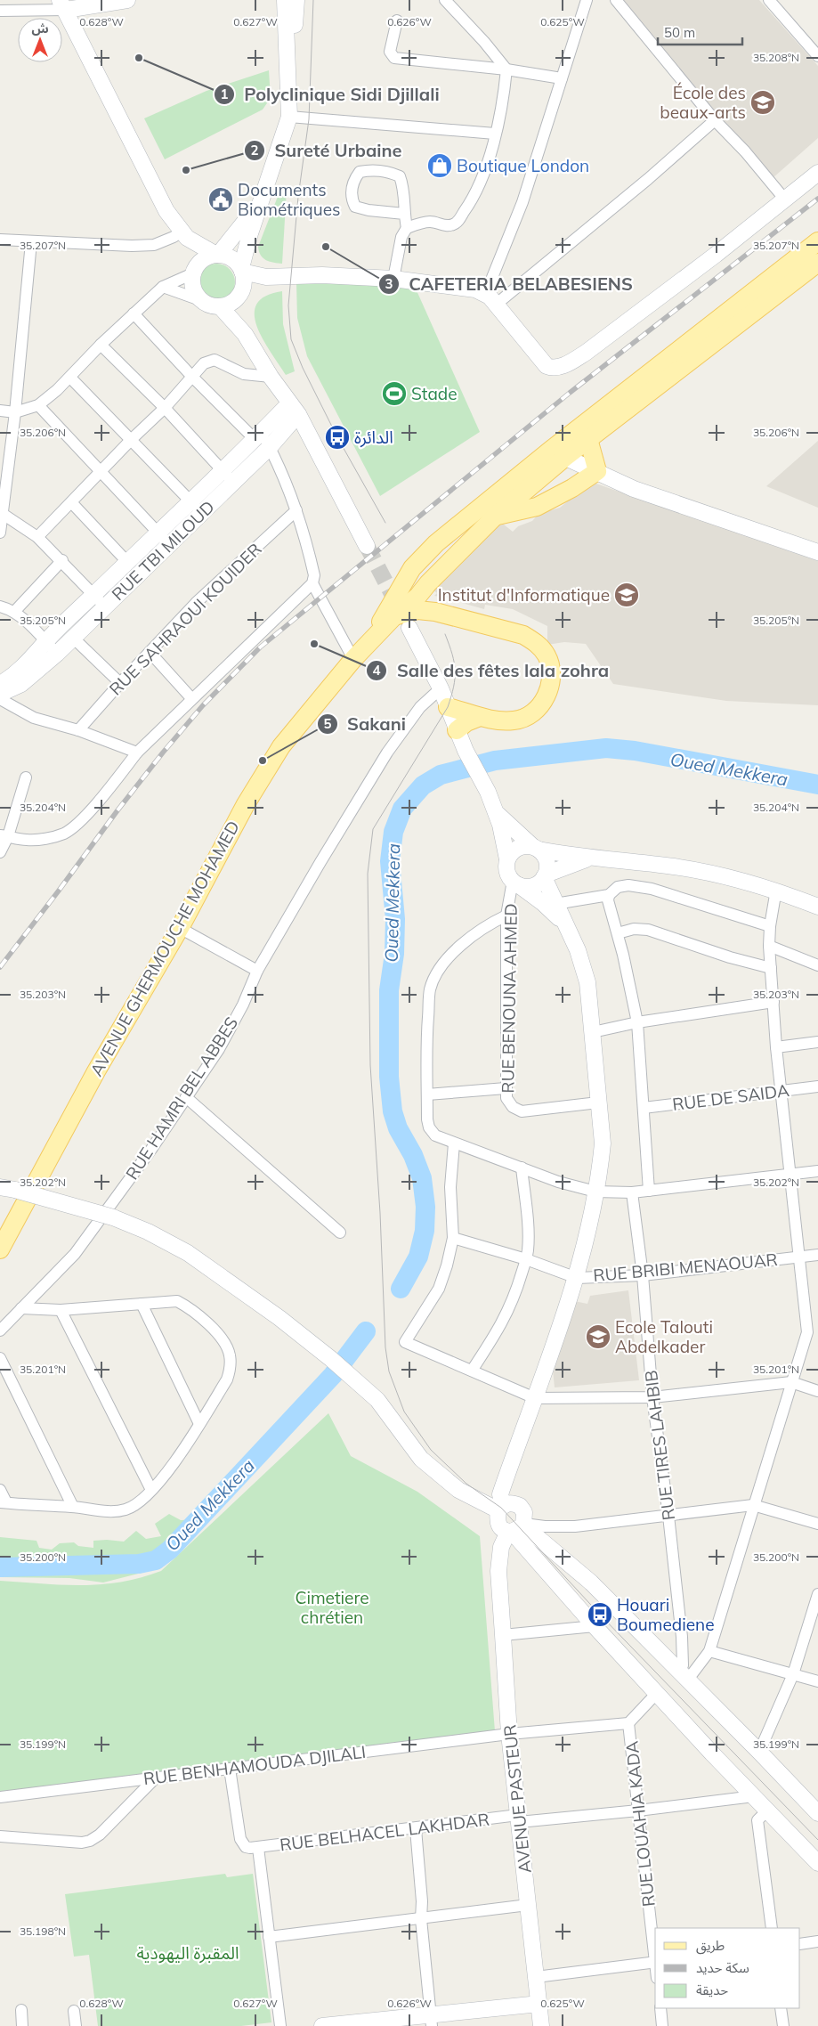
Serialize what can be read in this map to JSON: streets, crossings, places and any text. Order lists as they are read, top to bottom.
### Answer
{
  "streets": {
    "main road": ["RUE TBI MILOUD", "AVENUE GHERMOUCHE MOHAMED", "AVENUE PASTEUR"],
    "street": [
      "RUE SAHRAOUI KOUIDER",
      "RUE BENOUNA AHMED",
      "RUE DE SAIDA",
      "RUE HAMRI BEL ABBES",
      "RUE BRIBI MENAOUAR",
      "RUE TIRES LAHBIB",
      "RUE BENHAMOUDA DJILALI",
      "RUE LOUAHIA KADA",
      "RUE BELHACEL LAKHDAR"
    ]
  },
  "crossings": [
    ["RUE BRIBI MENAOUAR", "RUE TIRES LAHBIB"],
    ["RUE BENHAMOUDA DJILALI", "AVENUE PASTEUR"],
    ["RUE BENHAMOUDA DJILALI", "RUE LOUAHIA KADA"],
    ["AVENUE PASTEUR", "RUE BELHACEL LAKHDAR"],
    ["RUE LOUAHIA KADA", "RUE BELHACEL LAKHDAR"]
  ],
  "water": ["Oued Mekkera"],
  "parks": ["Cimetiere chrétien", "المقبرة اليهودية"],
  "places": {
    "other": [
      "Polyclinique Sidi Djillali",
      "Sureté Urbaine",
      "CAFETERIA BELABESIENS",
      "Salle des fêtes lala zohra",
      "Sakani"
    ],
    "school or university": ["École des beaux-arts", "Institut d'Informatique", "Ecole Talouti Abdelkader"],
    "shop": ["Boutique London"],
    "public building": ["Documents Biométriques"],
    "sports": ["Stade"],
    "bus stop": ["الدائرة", "Houari Boumediene"]
  },
  "legend": ["طريق", "سكة حديد", "حديقة"],
  "scale_bar": "50 m",
  "north": "top",
  "coordinates": [
    "0.628°W",
    "0.627°W",
    "0.626°W",
    "0.625°W",
    "35.208°N",
    "35.207°N",
    "35.206°N",
    "35.205°N",
    "35.204°N",
    "35.203°N",
    "35.202°N",
    "35.201°N",
    "35.200°N",
    "35.199°N",
    "35.198°N"
  ]
}
